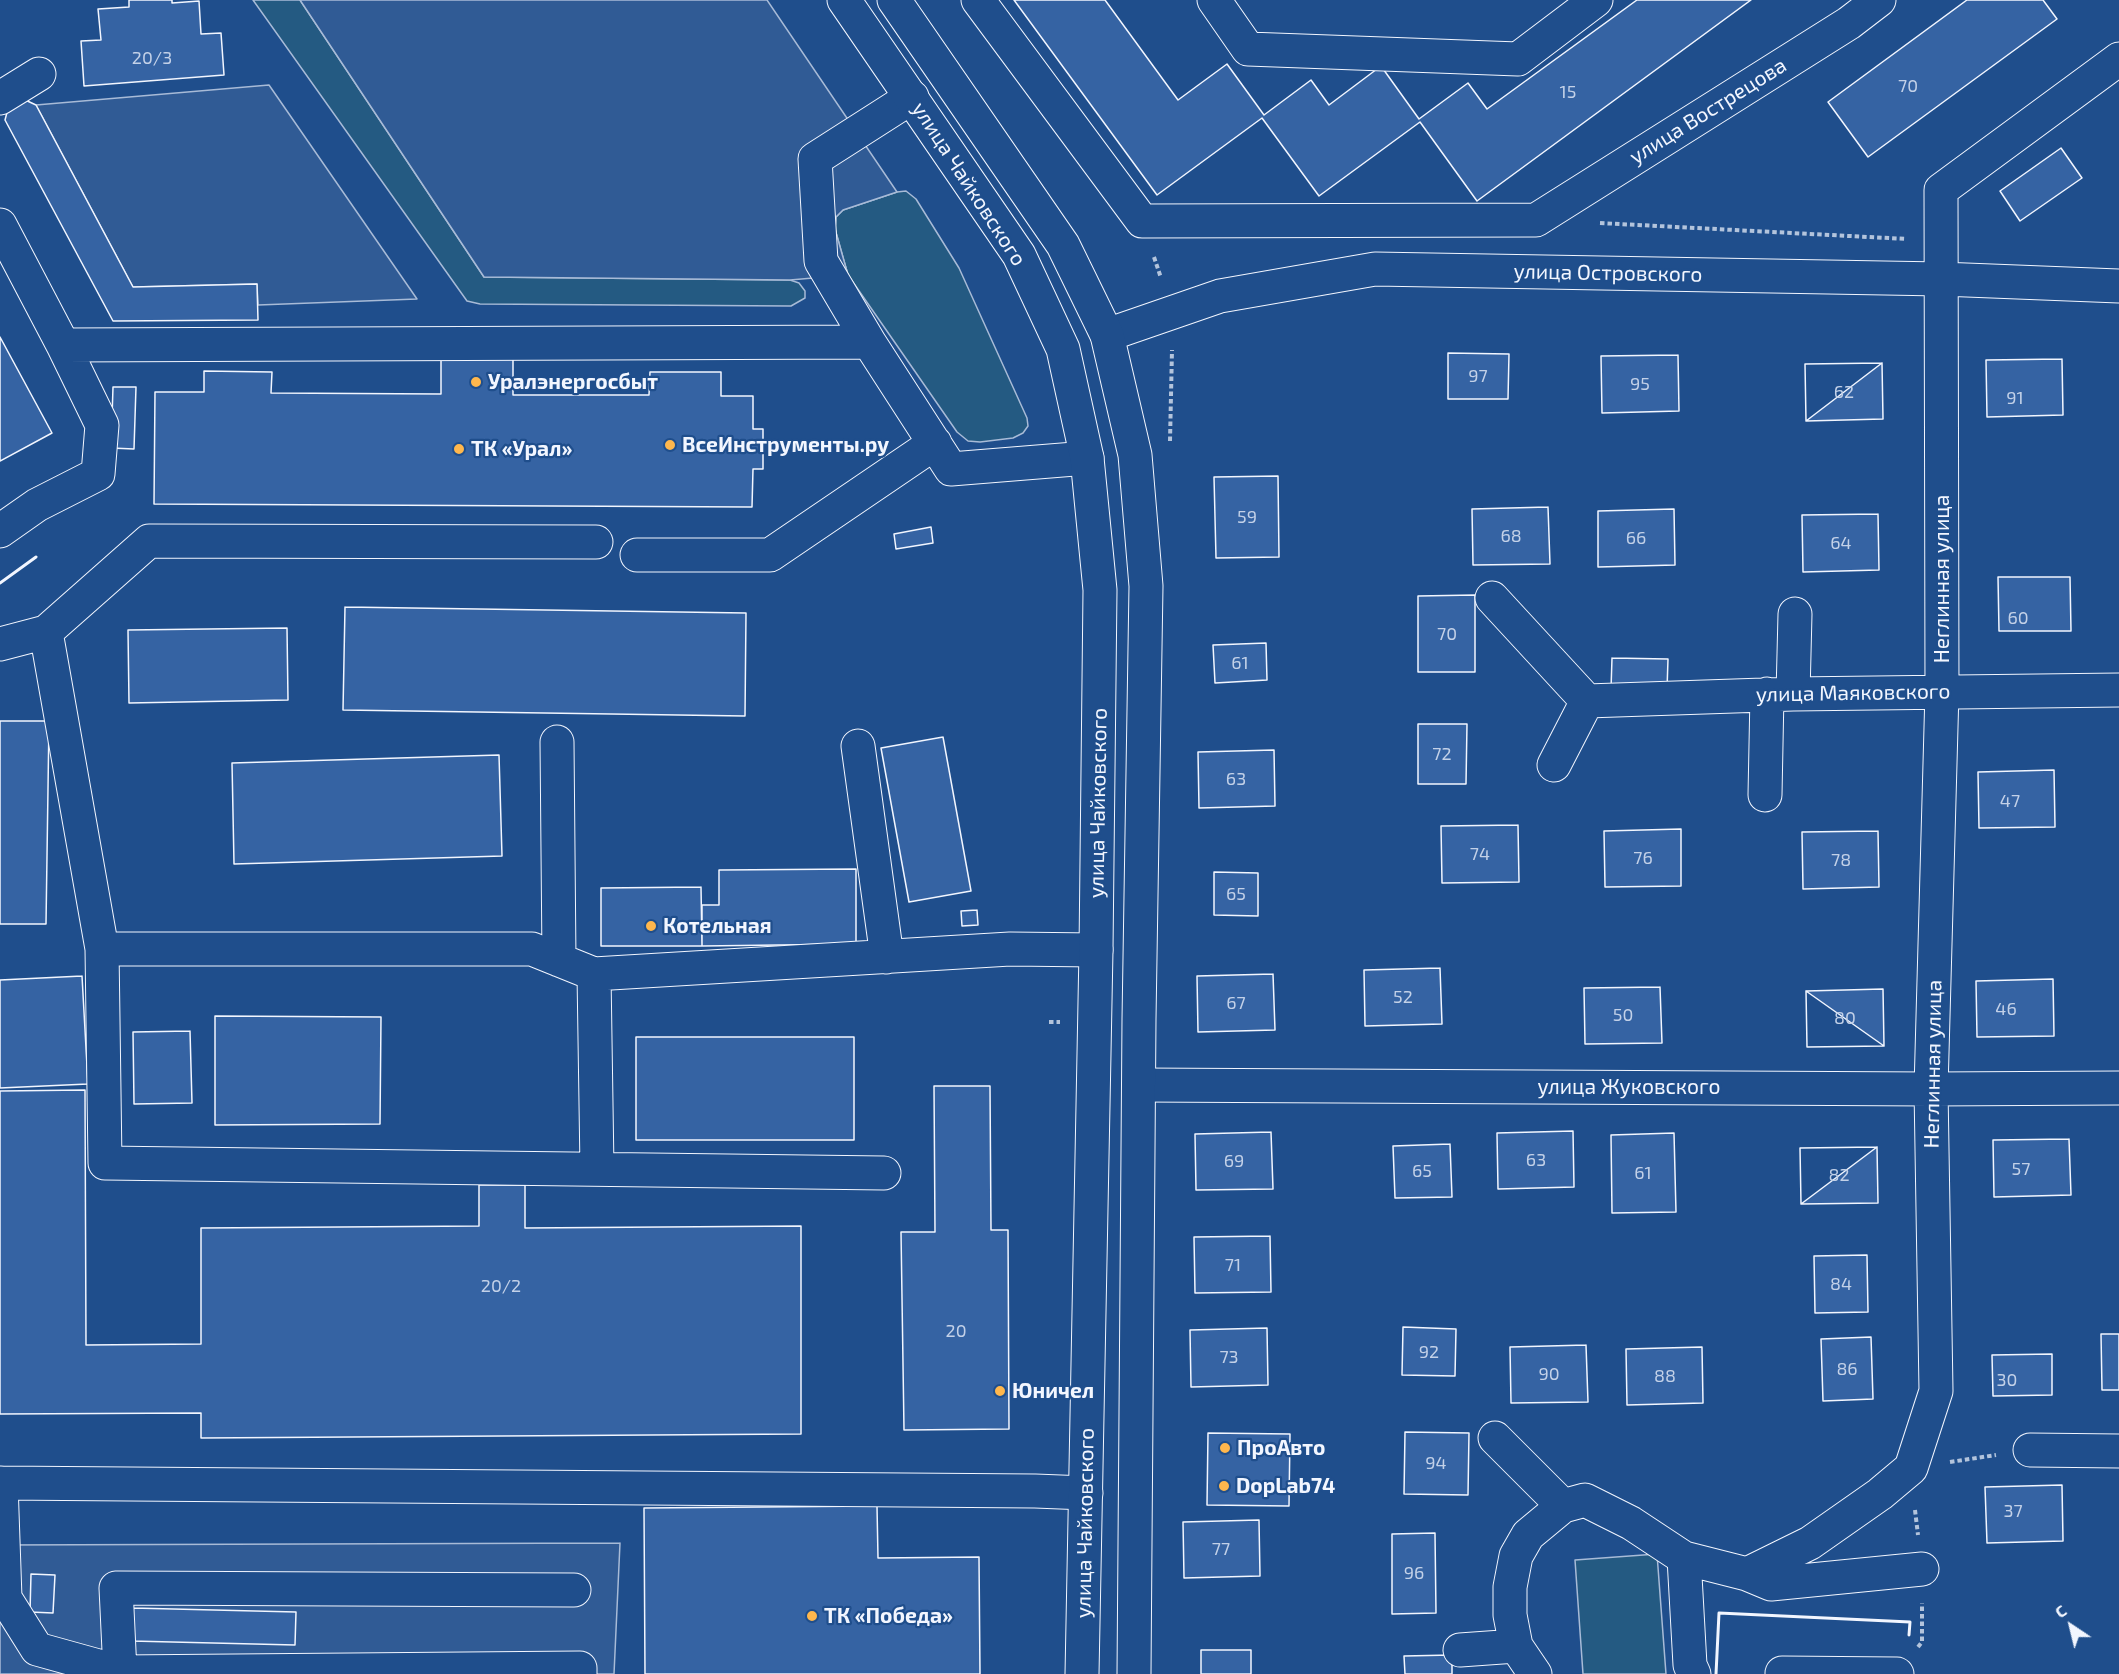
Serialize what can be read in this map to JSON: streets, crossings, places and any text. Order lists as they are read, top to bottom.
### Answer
{
  "streets": {
    "street": [
      "улица Вострецова",
      "улица Чайковского",
      "улица Островского",
      "Неглинная улица",
      "улица Маяковского",
      "улица Жуковского"
    ]
  },
  "crossings": [
    ["улица Чайковского", "улица Островского"],
    ["улица Чайковского", "улица Жуковского"],
    ["улица Островского", "Неглинная улица"],
    ["Неглинная улица", "улица Маяковского"],
    ["Неглинная улица", "улица Жуковского"]
  ],
  "places": [
    "Уралэнергосбыт",
    "ВсеИнструменты.ру",
    "ТК «Урал»",
    "Котельная",
    "Юничел",
    "ПроАвто",
    "DopLab74",
    "ТК «Победа»"
  ],
  "house_numbers": [
    "20/3",
    "70",
    "15",
    "97",
    "95",
    "62",
    "91",
    "59",
    "68",
    "66",
    "64",
    "60",
    "70",
    "61",
    "72",
    "63",
    "47",
    "74",
    "76",
    "78",
    "65",
    "52",
    "67",
    "46",
    "50",
    "80",
    "63",
    "69",
    "57",
    "65",
    "61",
    "82",
    "71",
    "84",
    "20/2",
    "20",
    "92",
    "73",
    "86",
    "90",
    "88",
    "30",
    "94",
    "37",
    "77",
    "96"
  ],
  "north": "top left"
}
